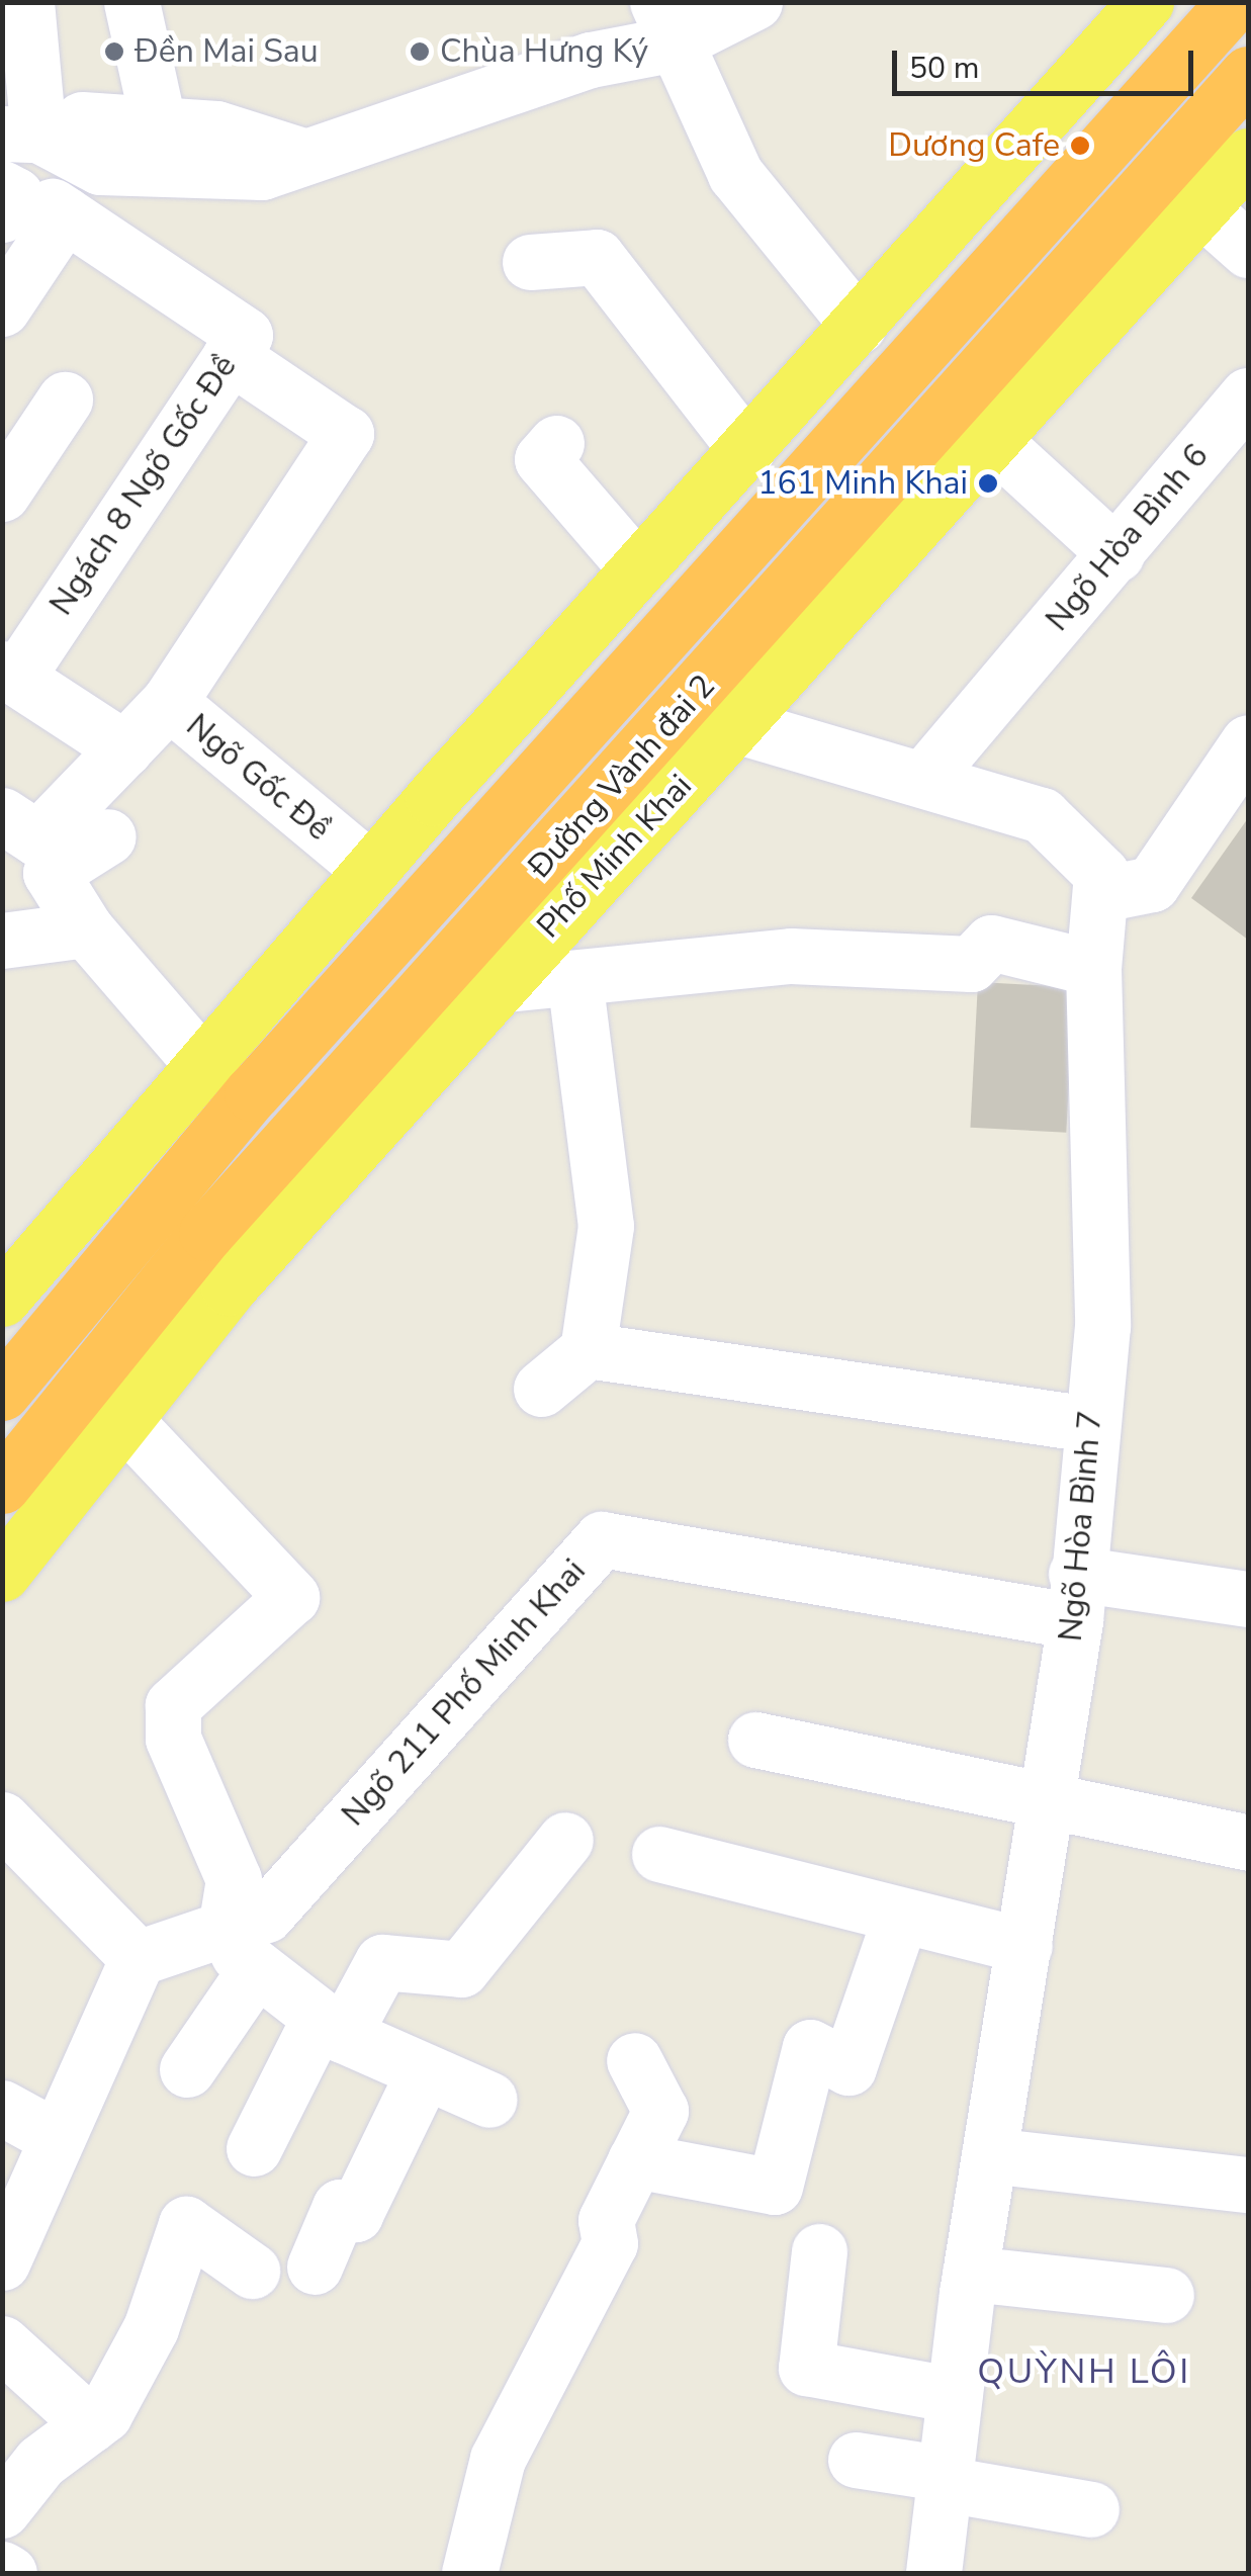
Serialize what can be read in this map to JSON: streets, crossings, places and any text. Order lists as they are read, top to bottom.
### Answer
{
  "streets": {
    "highway": ["Đường Vành đai 2"],
    "main road": ["Phố Minh Khai"],
    "street": [
      "Ngách 8 Ngõ Gốc Đề",
      "Ngõ Hòa Bình 6",
      "Ngõ Gốc Đề",
      "Ngõ Hòa Bình 7",
      "Ngõ 211 Phố Minh Khai"
    ]
  },
  "crossings": [
    ["Ngõ Hòa Bình 7", "Ngõ 211 Phố Minh Khai"]
  ],
  "districts": ["QUỲNH LÔI"],
  "places": [
    "Đền Mai Sau",
    "Chùa Hưng Ký",
    "Dương Cafe",
    "161 Minh Khai"
  ],
  "scale_bar": "50 m"
}
